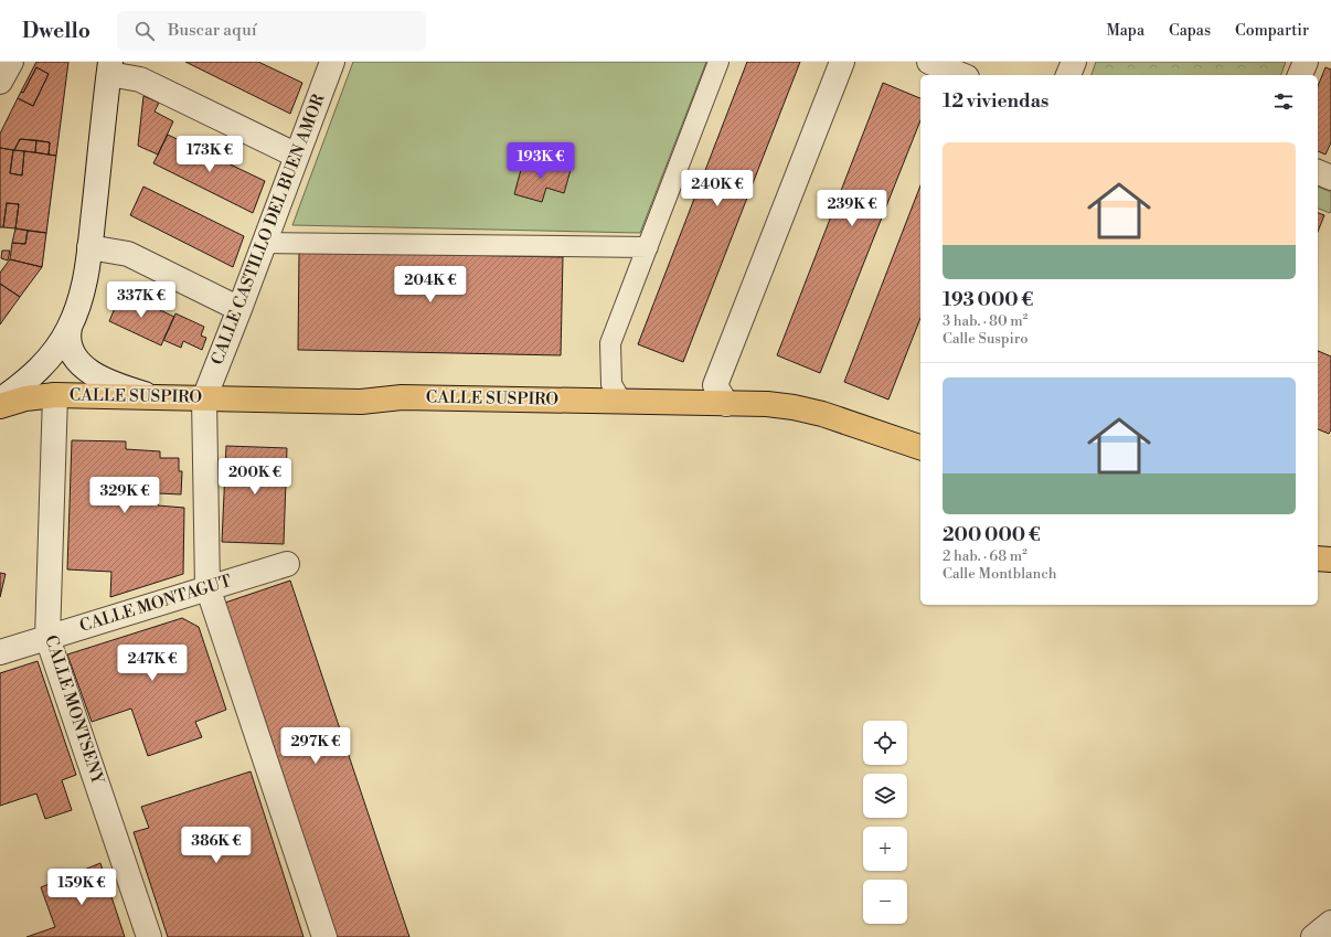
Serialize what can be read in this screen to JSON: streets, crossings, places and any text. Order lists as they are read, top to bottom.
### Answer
{
  "streets": {
    "main road": ["CALLE SUSPIRO"],
    "street": ["CALLE CASTILLO DEL BUEN AMOR", "CALLE MONTAGUT", "CALLE MONTSENY"]
  },
  "crossings": [
    ["CALLE CASTILLO DEL BUEN AMOR", "CALLE SUSPIRO"],
    ["CALLE SUSPIRO", "CALLE MONTSENY"],
    ["CALLE MONTAGUT", "CALLE MONTSENY"]
  ],
  "page": {
    "header": "Dwello",
    "search": "Buscar aquí",
    "nav": ["Mapa", "Capas", "Compartir"],
    "heading": "12 viviendas",
    "list": [
      {
        "name": "193 000 €",
        "note": "3 hab. · 80 m² · Calle Suspiro"
      },
      {
        "name": "200 000 €",
        "note": "2 hab. · 68 m² · Calle Montblanch"
      }
    ],
    "price": [
      "173K €",
      "193K €",
      "240K €",
      "239K €",
      "204K €",
      "337K €",
      "200K €",
      "329K €",
      "247K €",
      "297K €",
      "386K €",
      "159K €"
    ],
    "map_buttons": ["+", "−"]
  }
}
